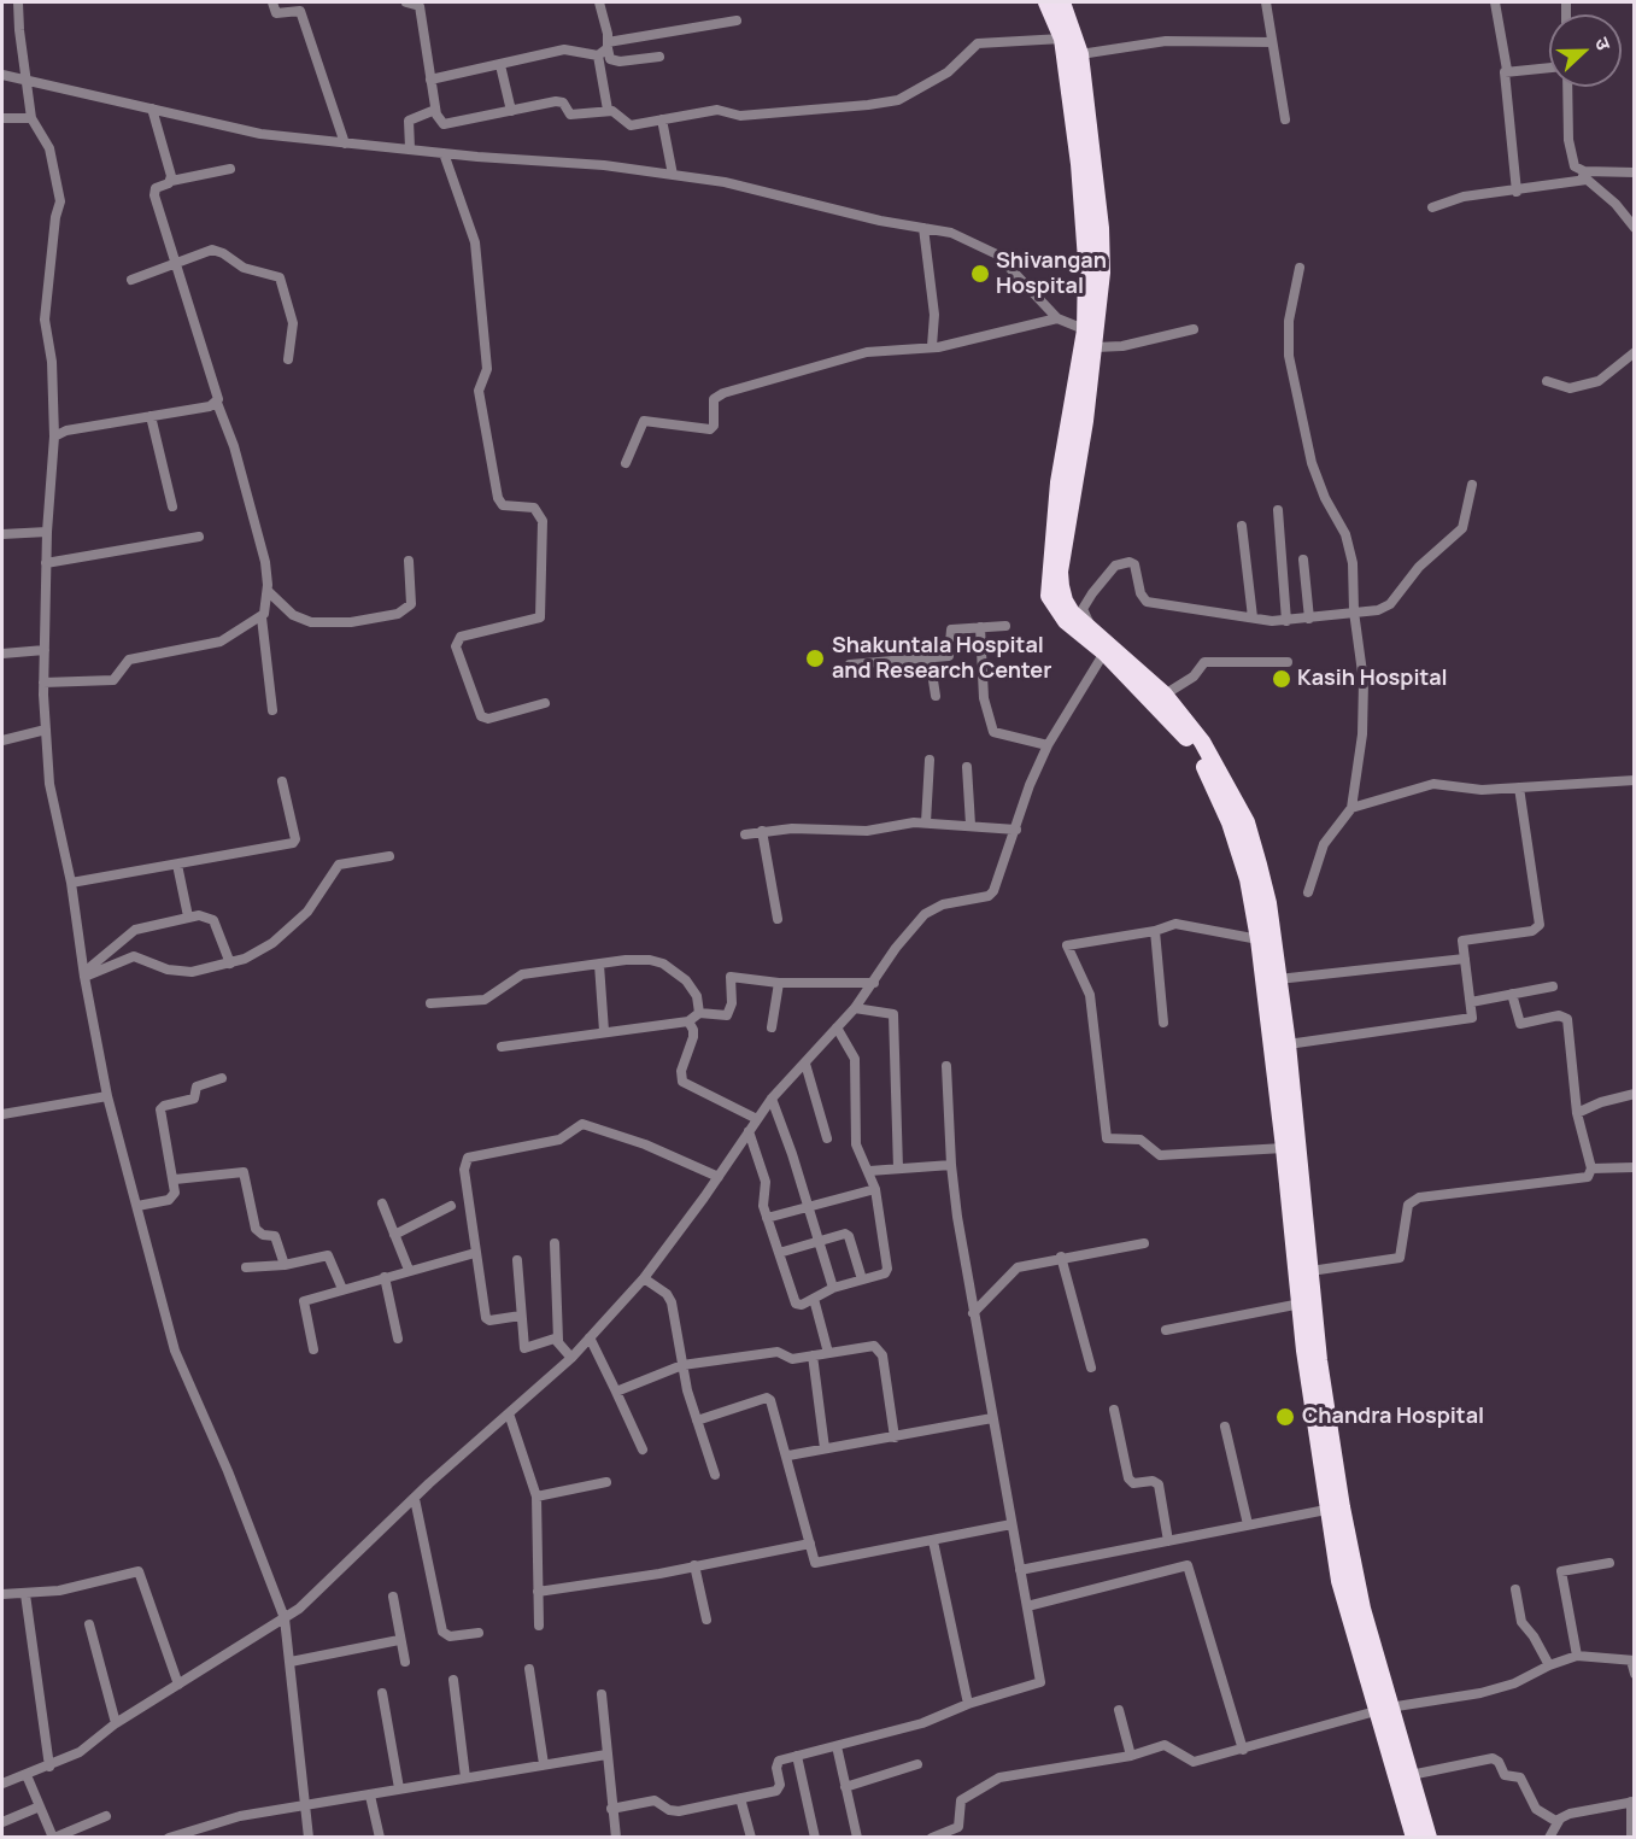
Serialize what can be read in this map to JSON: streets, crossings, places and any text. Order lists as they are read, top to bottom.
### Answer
{
  "places": [
    "Shivangan Hospital",
    "Shakuntala Hospital and Research Center",
    "Kasih Hospital",
    "Chandra Hospital"
  ],
  "north": "right"
}
